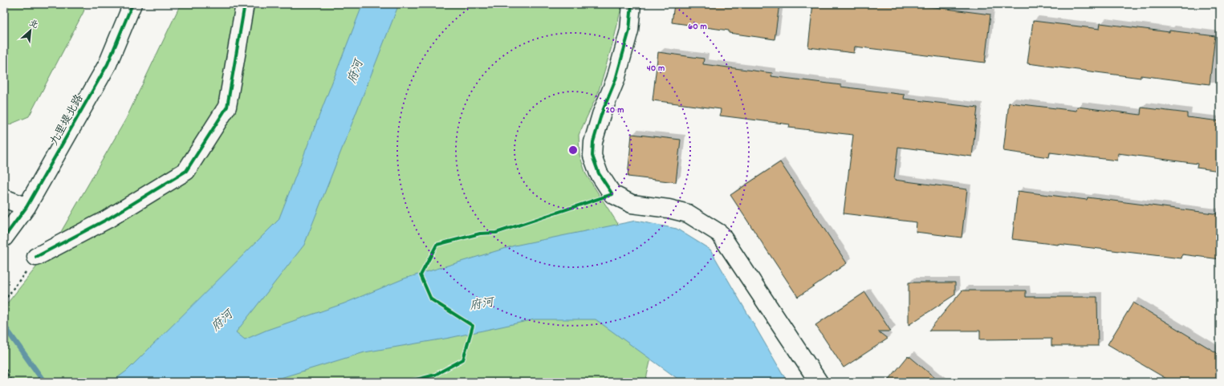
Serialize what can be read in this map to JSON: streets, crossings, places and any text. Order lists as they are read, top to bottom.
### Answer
{
  "streets": {
    "street": ["九里堤北路"]
  },
  "water": ["府河"],
  "north": "top right",
  "rings": ["60 m", "40 m", "20 m"]
}
